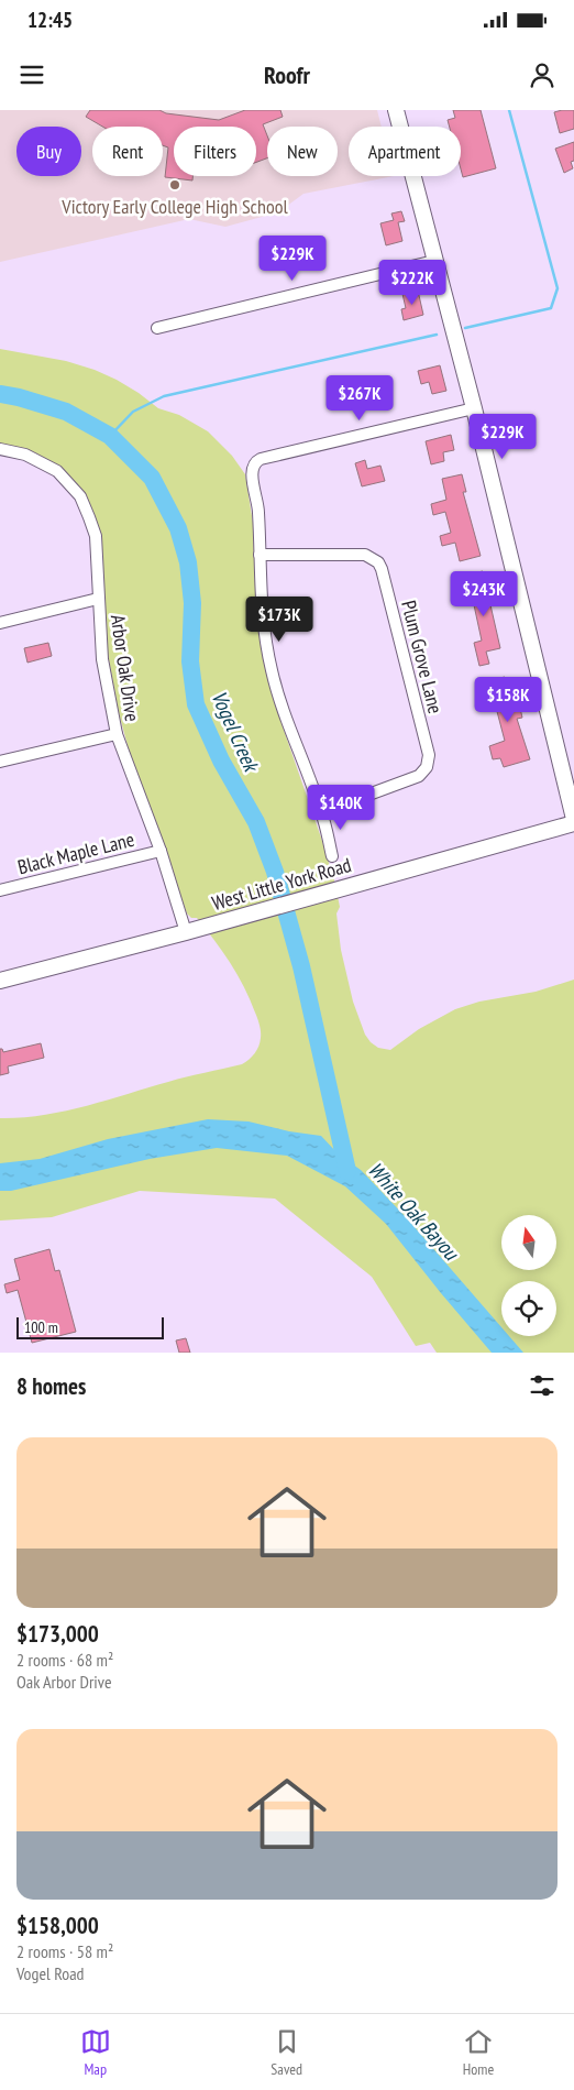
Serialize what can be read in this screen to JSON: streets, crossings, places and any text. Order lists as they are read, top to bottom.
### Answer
{
  "streets": {
    "street": [
      "Plum Grove Lane",
      "Arbor Oak Drive",
      "Black Maple Lane",
      "West Little York Road"
    ]
  },
  "crossings": [
    ["Arbor Oak Drive", "Black Maple Lane"],
    ["Arbor Oak Drive", "West Little York Road"]
  ],
  "water": ["Vogel Creek", "White Oak Bayou"],
  "places": ["Victory Early College High School"],
  "scale_bar": "100 m",
  "north": "top",
  "page": {
    "status": "12:45",
    "header": "Roofr",
    "chip": [
      "Buy",
      "Rent",
      "Filters",
      "New",
      "Apartment"
    ],
    "price": [
      "$229K",
      "$222K",
      "$267K",
      "$229K",
      "$243K",
      "$173K",
      "$158K",
      "$140K"
    ],
    "scale": "100 m",
    "heading": "8 homes",
    "list": [
      {
        "name": "$173,000",
        "note": "2 rooms · 68 m² · Oak Arbor Drive"
      },
      {
        "name": "$158,000",
        "note": "2 rooms · 58 m² · Vogel Road"
      }
    ],
    "tabs": ["Map", "Saved", "Home"]
  }
}
